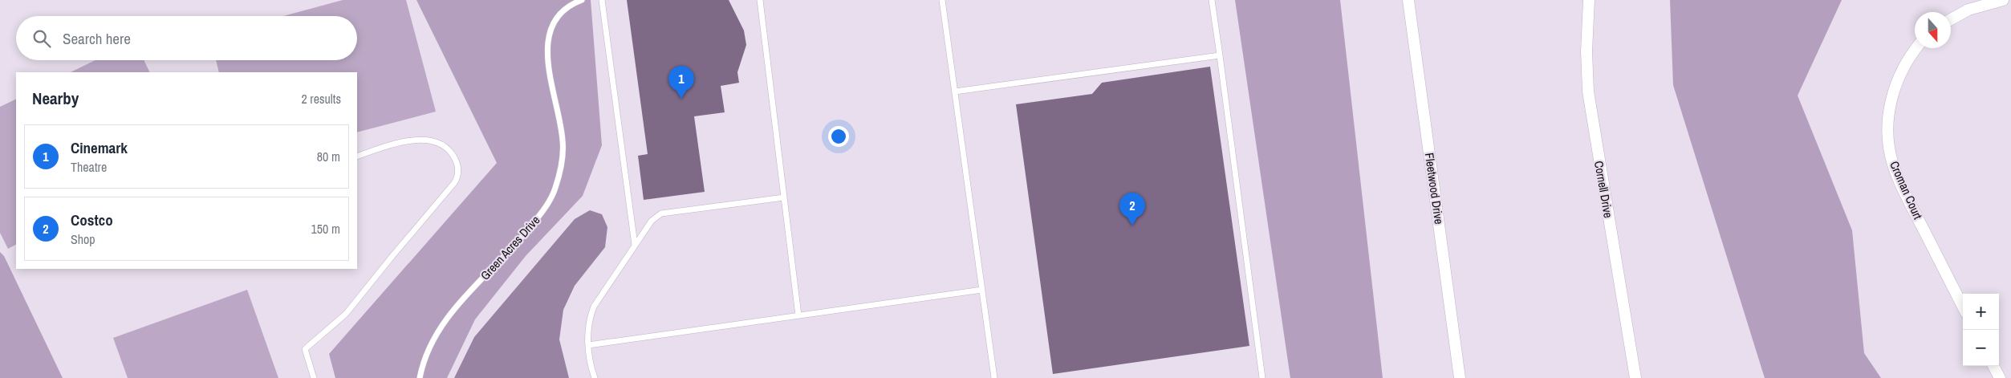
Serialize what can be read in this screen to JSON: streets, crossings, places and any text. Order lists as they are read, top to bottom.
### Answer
{
  "streets": {
    "street": ["Fleetwood Drive", "Cornell Drive", "Croman Court"],
    "lane": ["Green Acres Drive"]
  },
  "north": "bottom",
  "page": {
    "search": "Search here",
    "pins": ["1", "2"],
    "heading": ["Nearby", "2 results"],
    "list": [
      {
        "mark": "1",
        "name": "Cinemark",
        "note": "Theatre",
        "value": "80 m"
      },
      {
        "mark": "2",
        "name": "Costco",
        "note": "Shop",
        "value": "150 m"
      }
    ],
    "map_buttons": ["+", "−"]
  }
}
